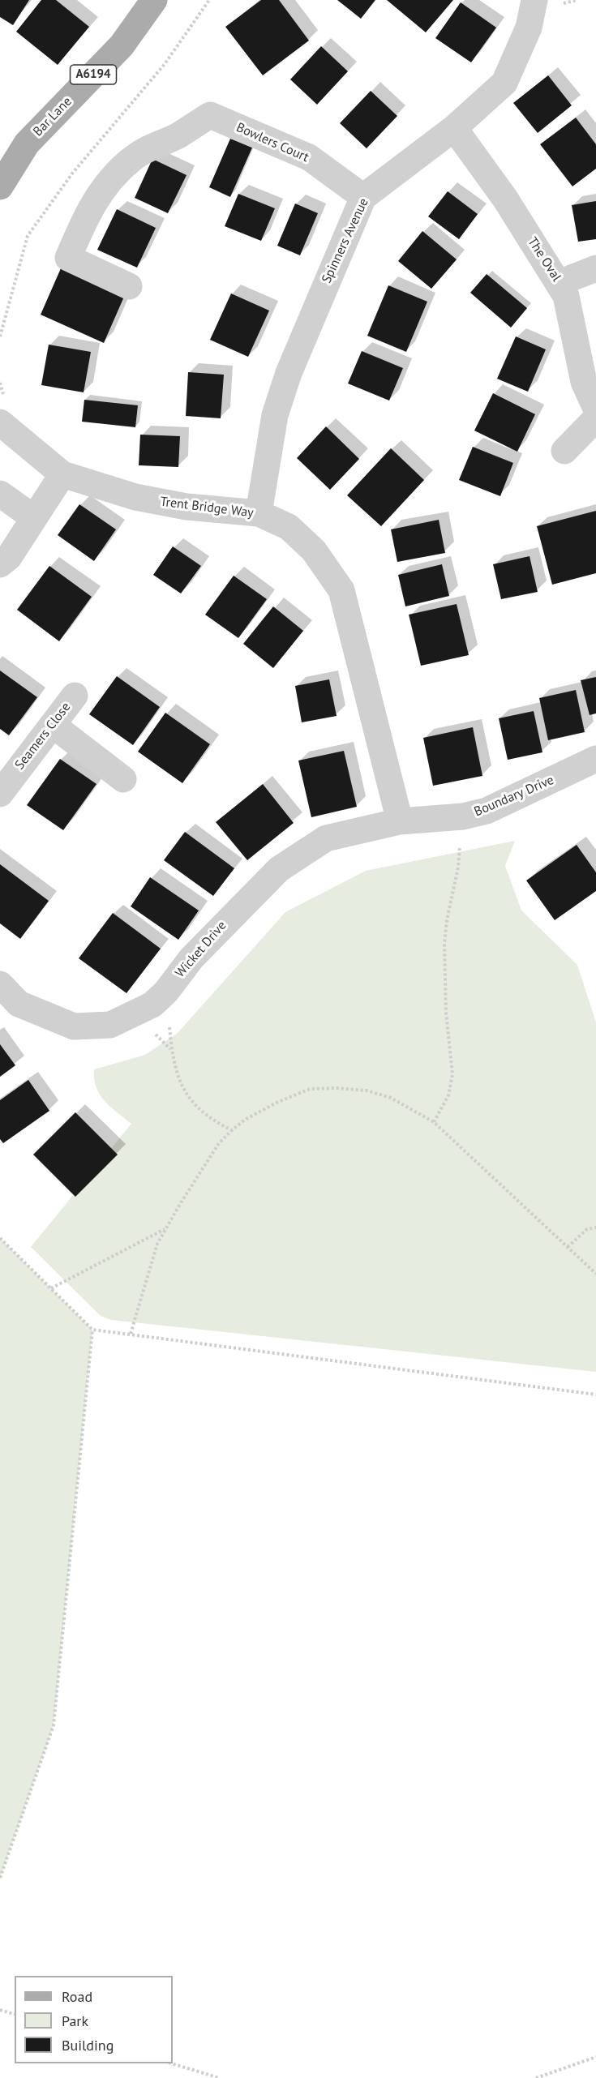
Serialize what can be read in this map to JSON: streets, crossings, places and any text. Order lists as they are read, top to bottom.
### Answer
{
  "streets": {
    "main road": ["A6194", "Bar Lane"],
    "street": [
      "Bowlers Court",
      "Spinners Avenue",
      "The Oval",
      "Trent Bridge Way",
      "Seamers Close",
      "Boundary Drive",
      "Wicket Drive"
    ]
  },
  "crossings": [
    ["Bowlers Court", "Spinners Avenue"],
    ["Spinners Avenue", "The Oval"],
    ["Spinners Avenue", "Trent Bridge Way"],
    ["Trent Bridge Way", "Boundary Drive"],
    ["Trent Bridge Way", "Wicket Drive"],
    ["Boundary Drive", "Wicket Drive"]
  ],
  "legend": ["Road", "Park", "Building"]
}
